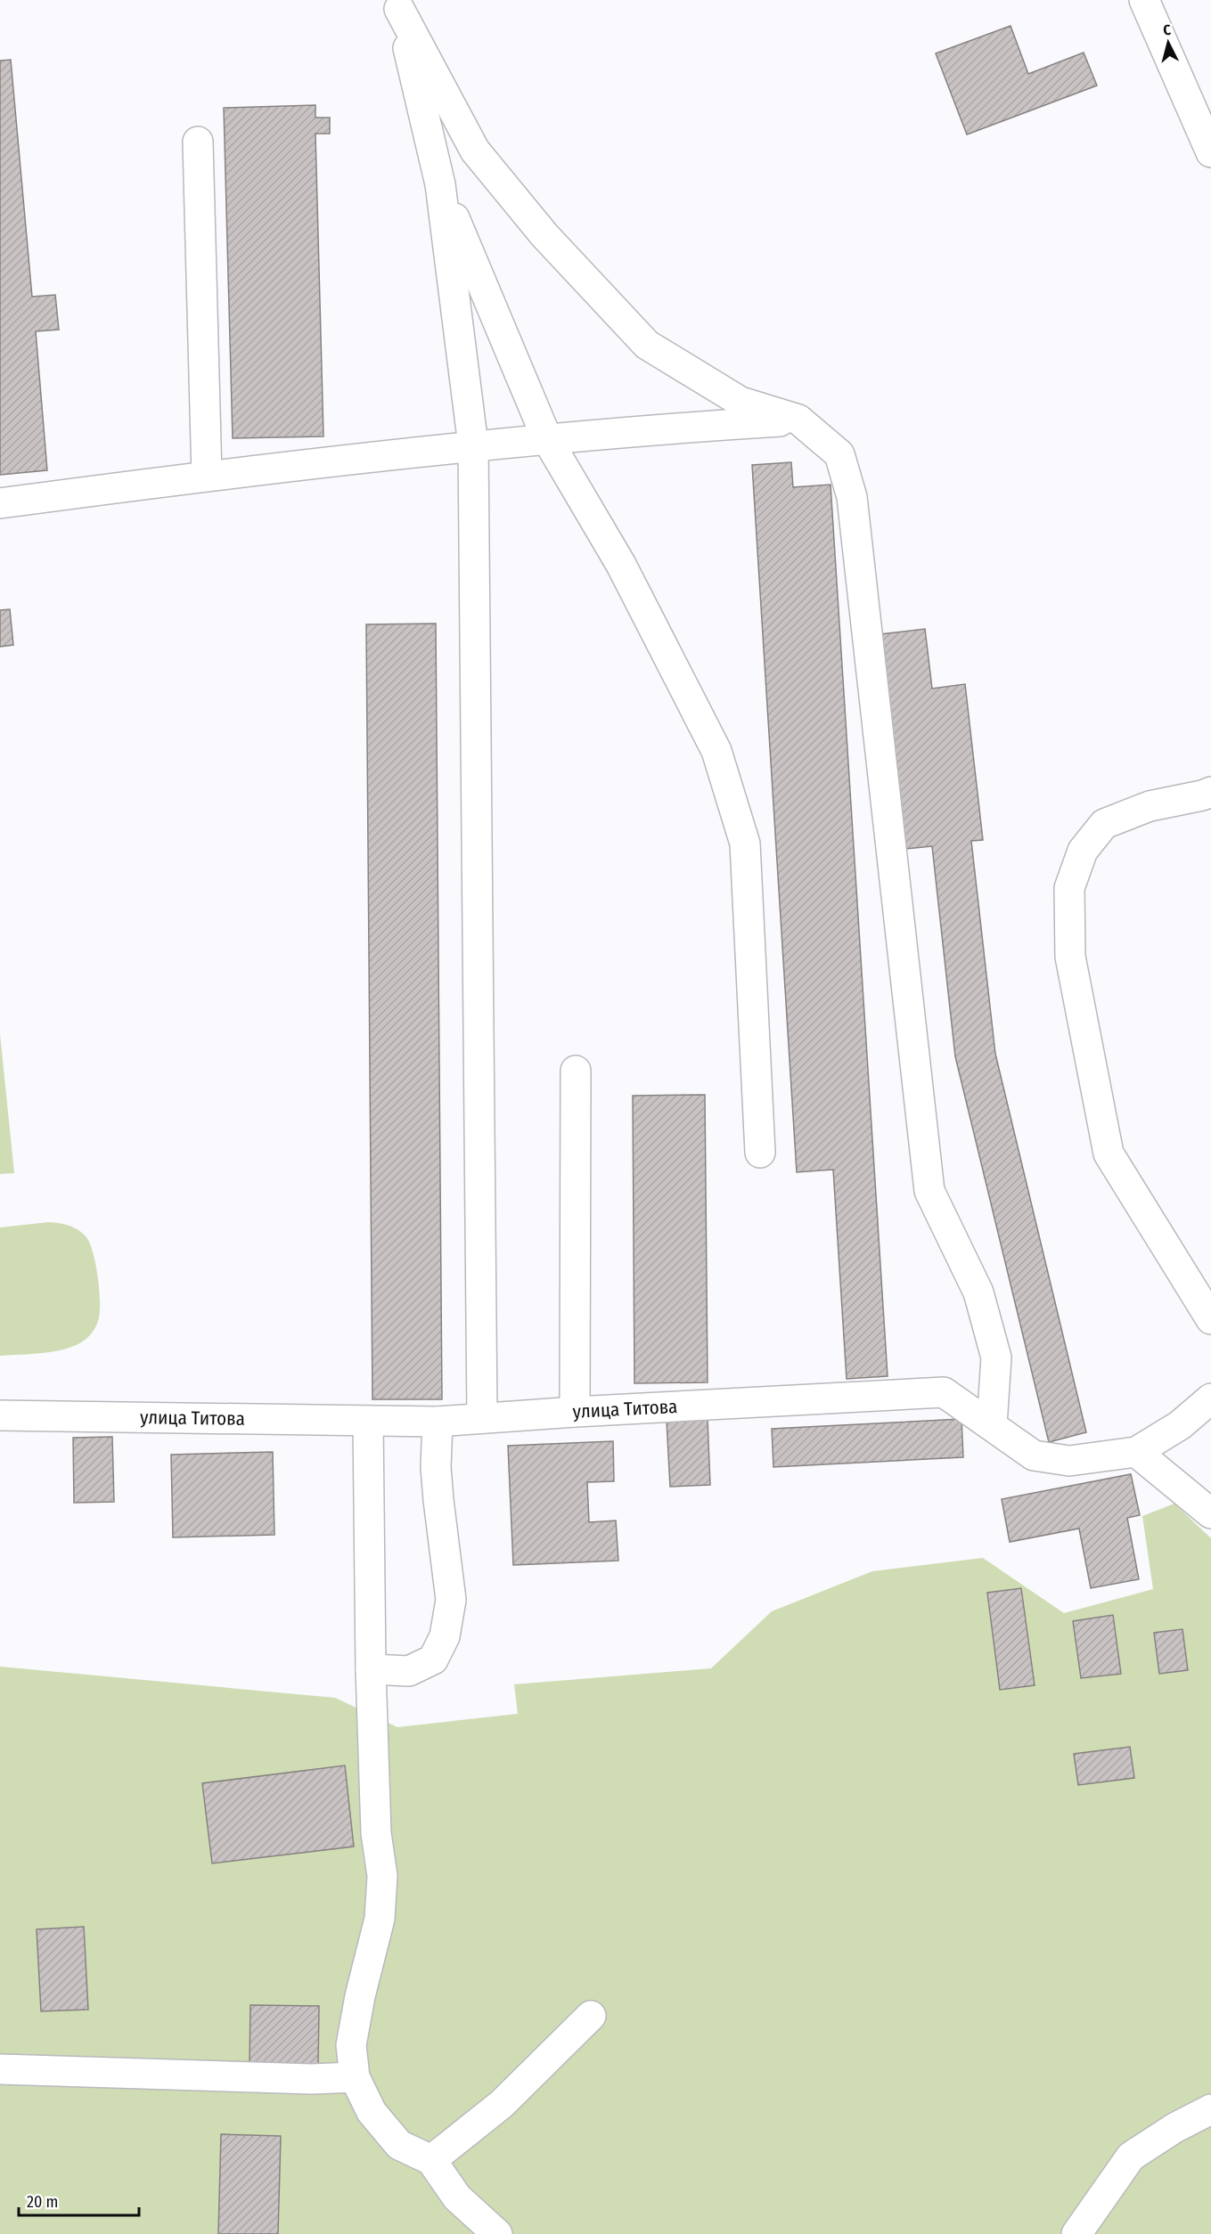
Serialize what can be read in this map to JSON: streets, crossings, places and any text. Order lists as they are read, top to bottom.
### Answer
{
  "streets": {
    "street": ["улица Титова"]
  },
  "scale_bar": "20 m",
  "north": "top"
}
